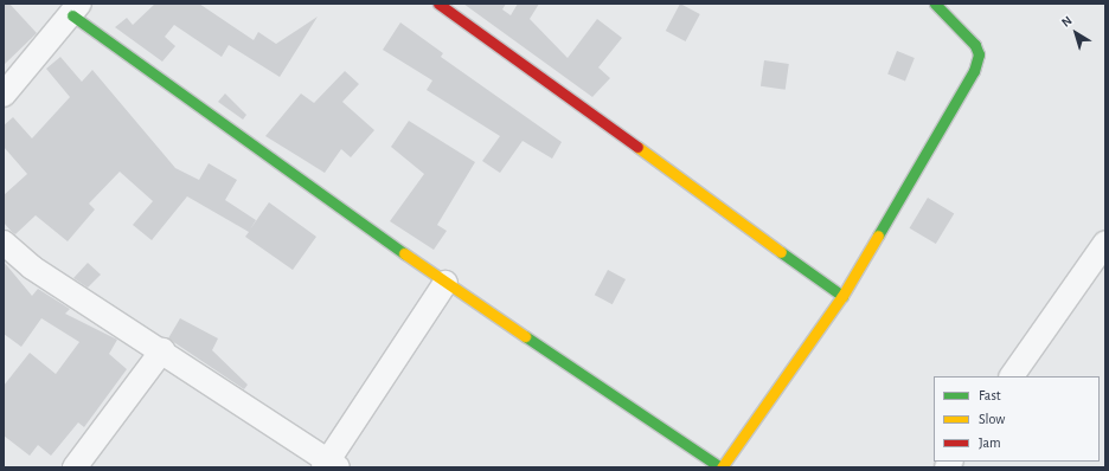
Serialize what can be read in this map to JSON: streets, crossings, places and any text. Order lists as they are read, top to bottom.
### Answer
{
  "legend": ["Fast", "Slow", "Jam"],
  "north": "top left"
}
